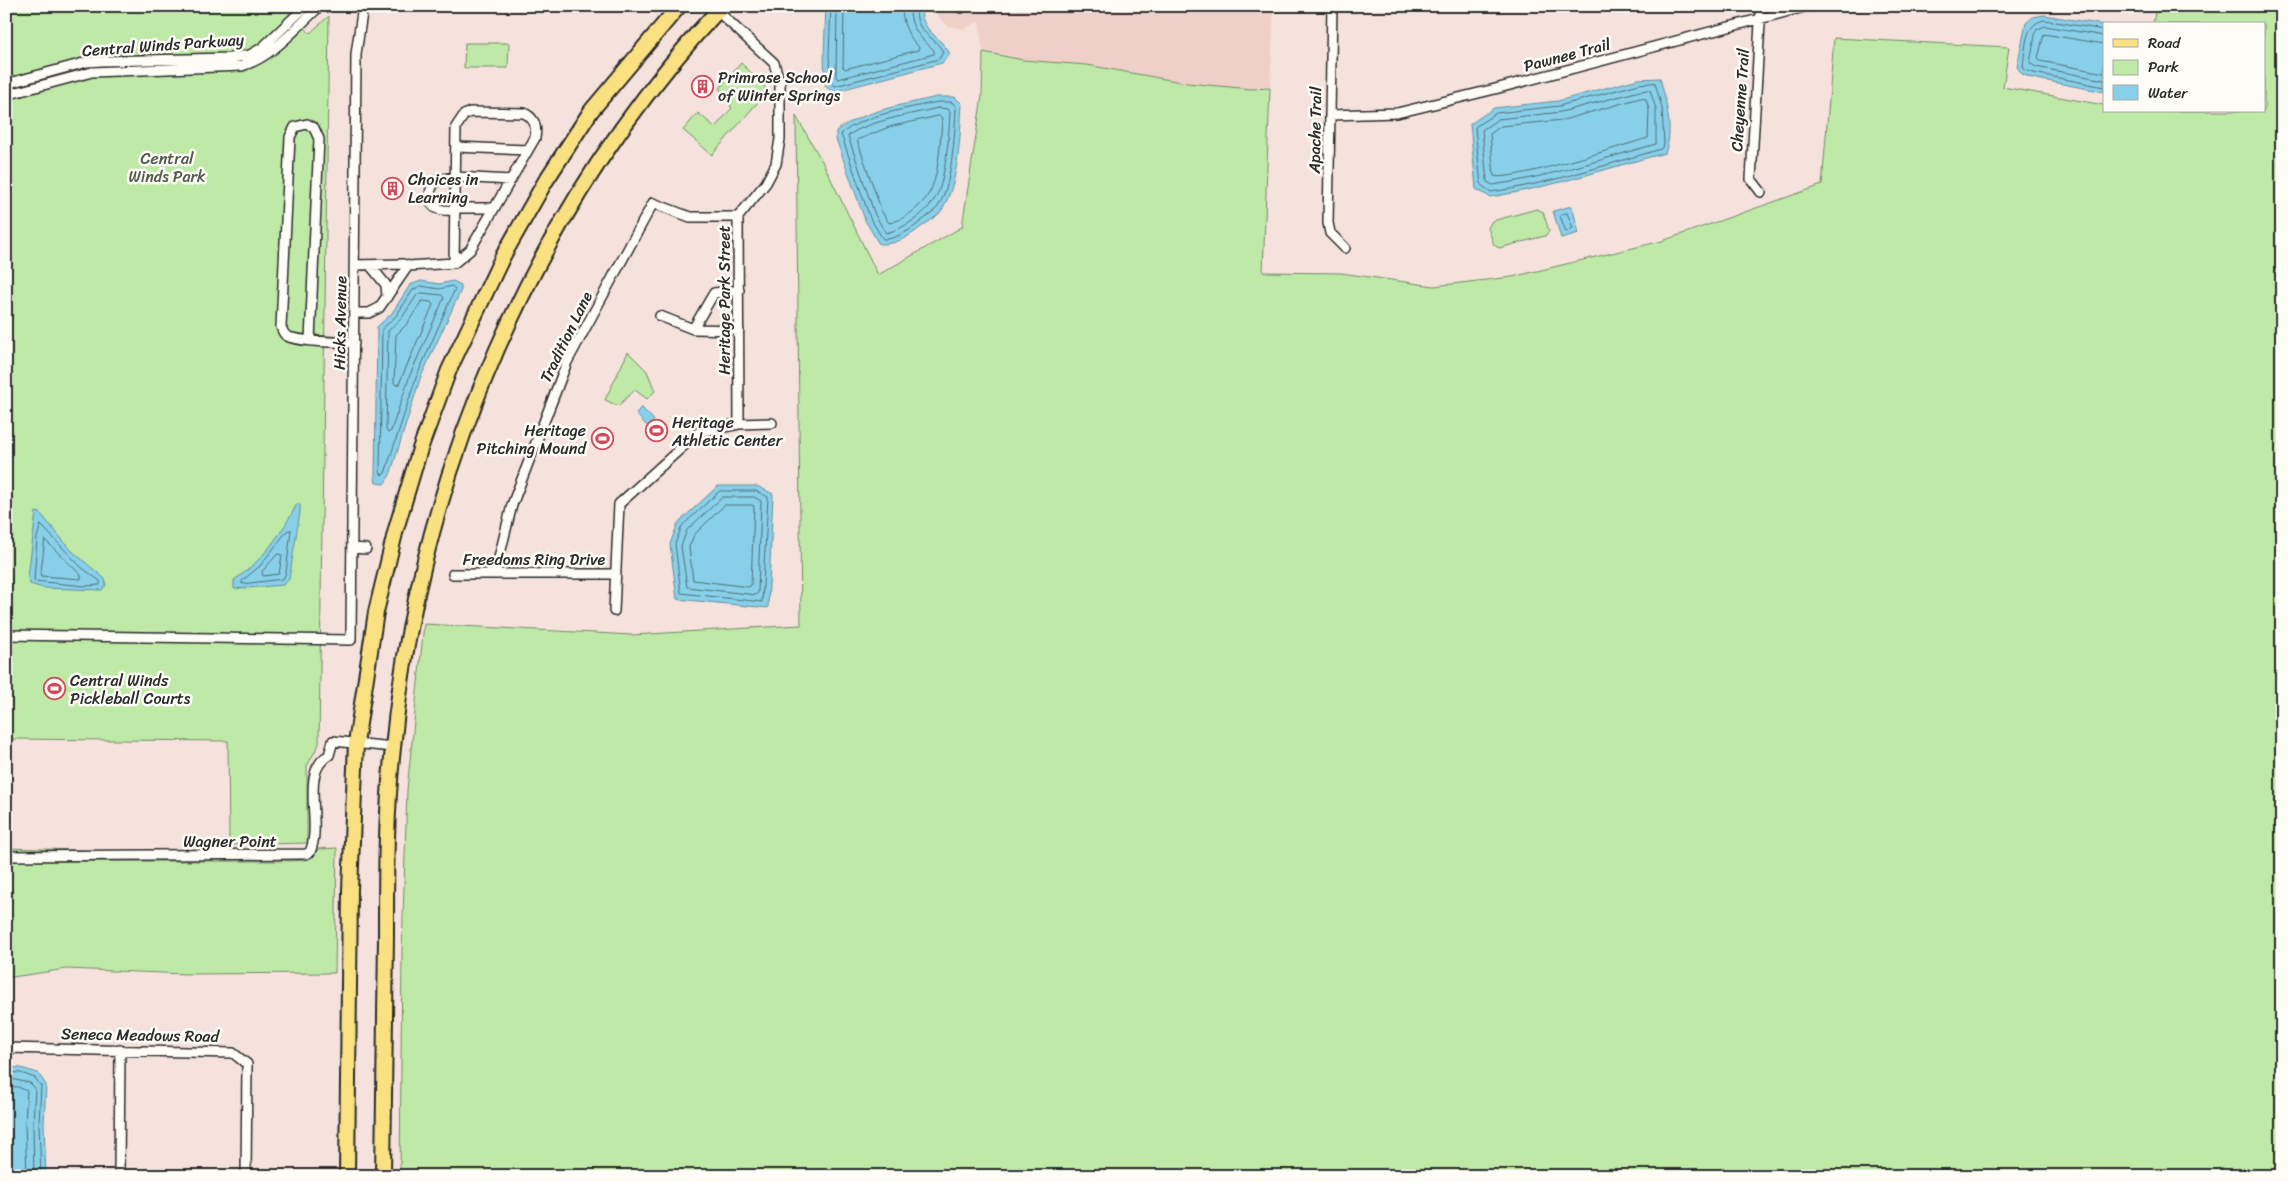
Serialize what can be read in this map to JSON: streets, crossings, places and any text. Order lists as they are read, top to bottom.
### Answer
{
  "streets": {
    "street": [
      "Central Winds Parkway",
      "Pawnee Trail",
      "Cheyenne Trail",
      "Apache Trail",
      "Heritage Park Street",
      "Hicks Avenue",
      "Tradition Lane",
      "Freedoms Ring Drive",
      "Wagner Point",
      "Seneca Meadows Road"
    ]
  },
  "crossings": [
    ["Pawnee Trail", "Cheyenne Trail"],
    ["Pawnee Trail", "Apache Trail"],
    ["Heritage Park Street", "Tradition Lane"],
    ["Tradition Lane", "Freedoms Ring Drive"]
  ],
  "parks": ["Central Winds Park"],
  "places": {
    "building": ["Primrose School of Winter Springs", "Choices in Learning"],
    "sports": ["Heritage Athletic Center", "Heritage Pitching Mound", "Central Winds Pickleball Courts"]
  },
  "legend": ["Road", "Park", "Water"]
}
